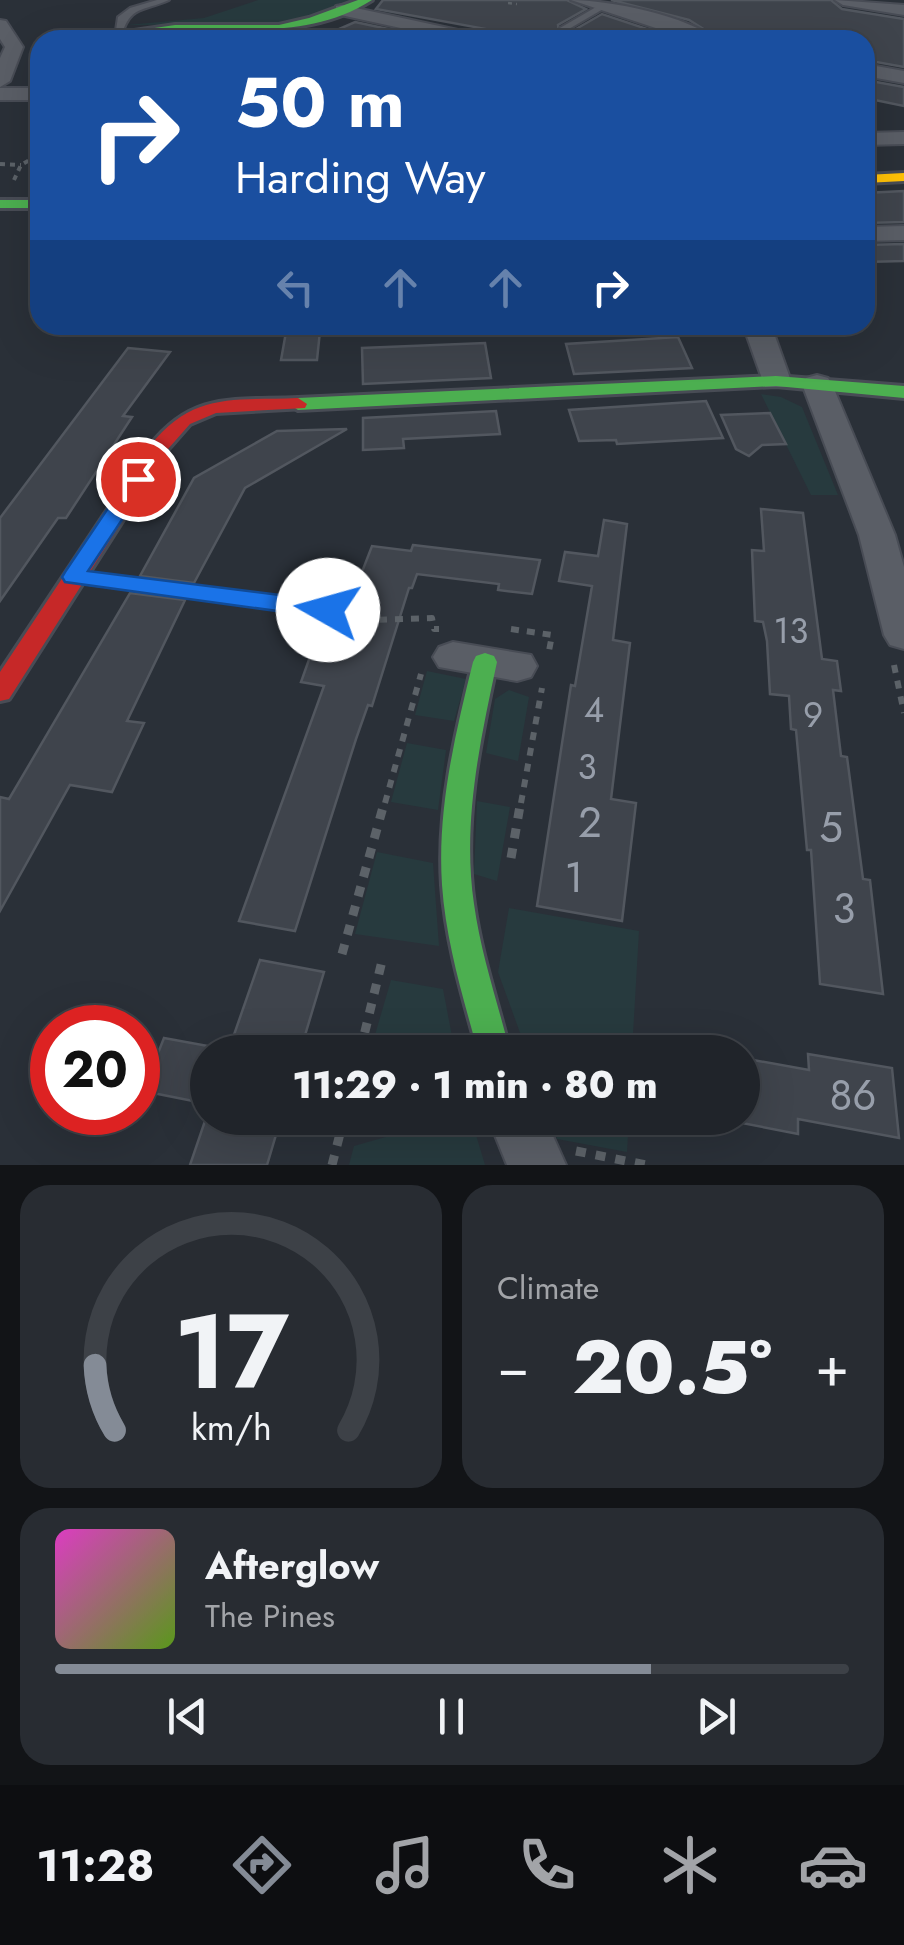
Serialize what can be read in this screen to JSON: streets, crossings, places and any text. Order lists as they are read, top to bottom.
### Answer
{
  "house_numbers": [
    "13",
    "4",
    "9",
    "3",
    "2",
    "5",
    "1",
    "3",
    "86"
  ],
  "page": {
    "turn": ["50 m", "Harding Way"],
    "limit": "20",
    "trip": "11:29 · 1 min · 80 m",
    "tile": "Climate",
    "heat": ["−", "20.5°", "+"],
    "song": ["Afterglow", "The Pines"],
    "tabs": "11:28",
    "gauge": ["17", "km/h"]
  }
}
